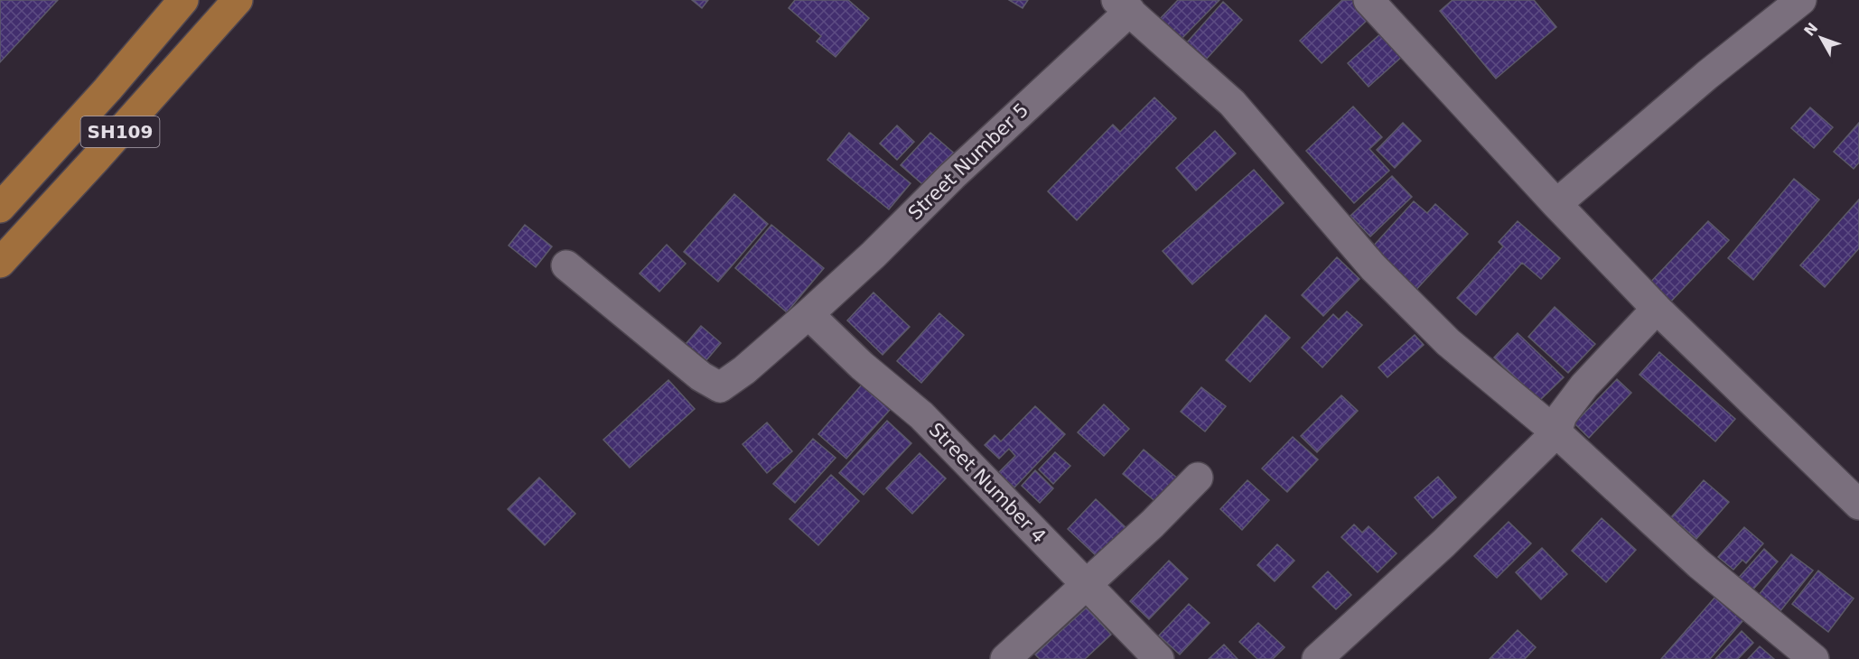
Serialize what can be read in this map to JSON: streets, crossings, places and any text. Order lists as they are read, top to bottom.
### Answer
{
  "streets": {
    "main road": ["SH109"],
    "street": ["Street Number 5", "Street Number 4"]
  },
  "crossings": [
    ["Street Number 5", "Street Number 4"]
  ],
  "north": "top left"
}
